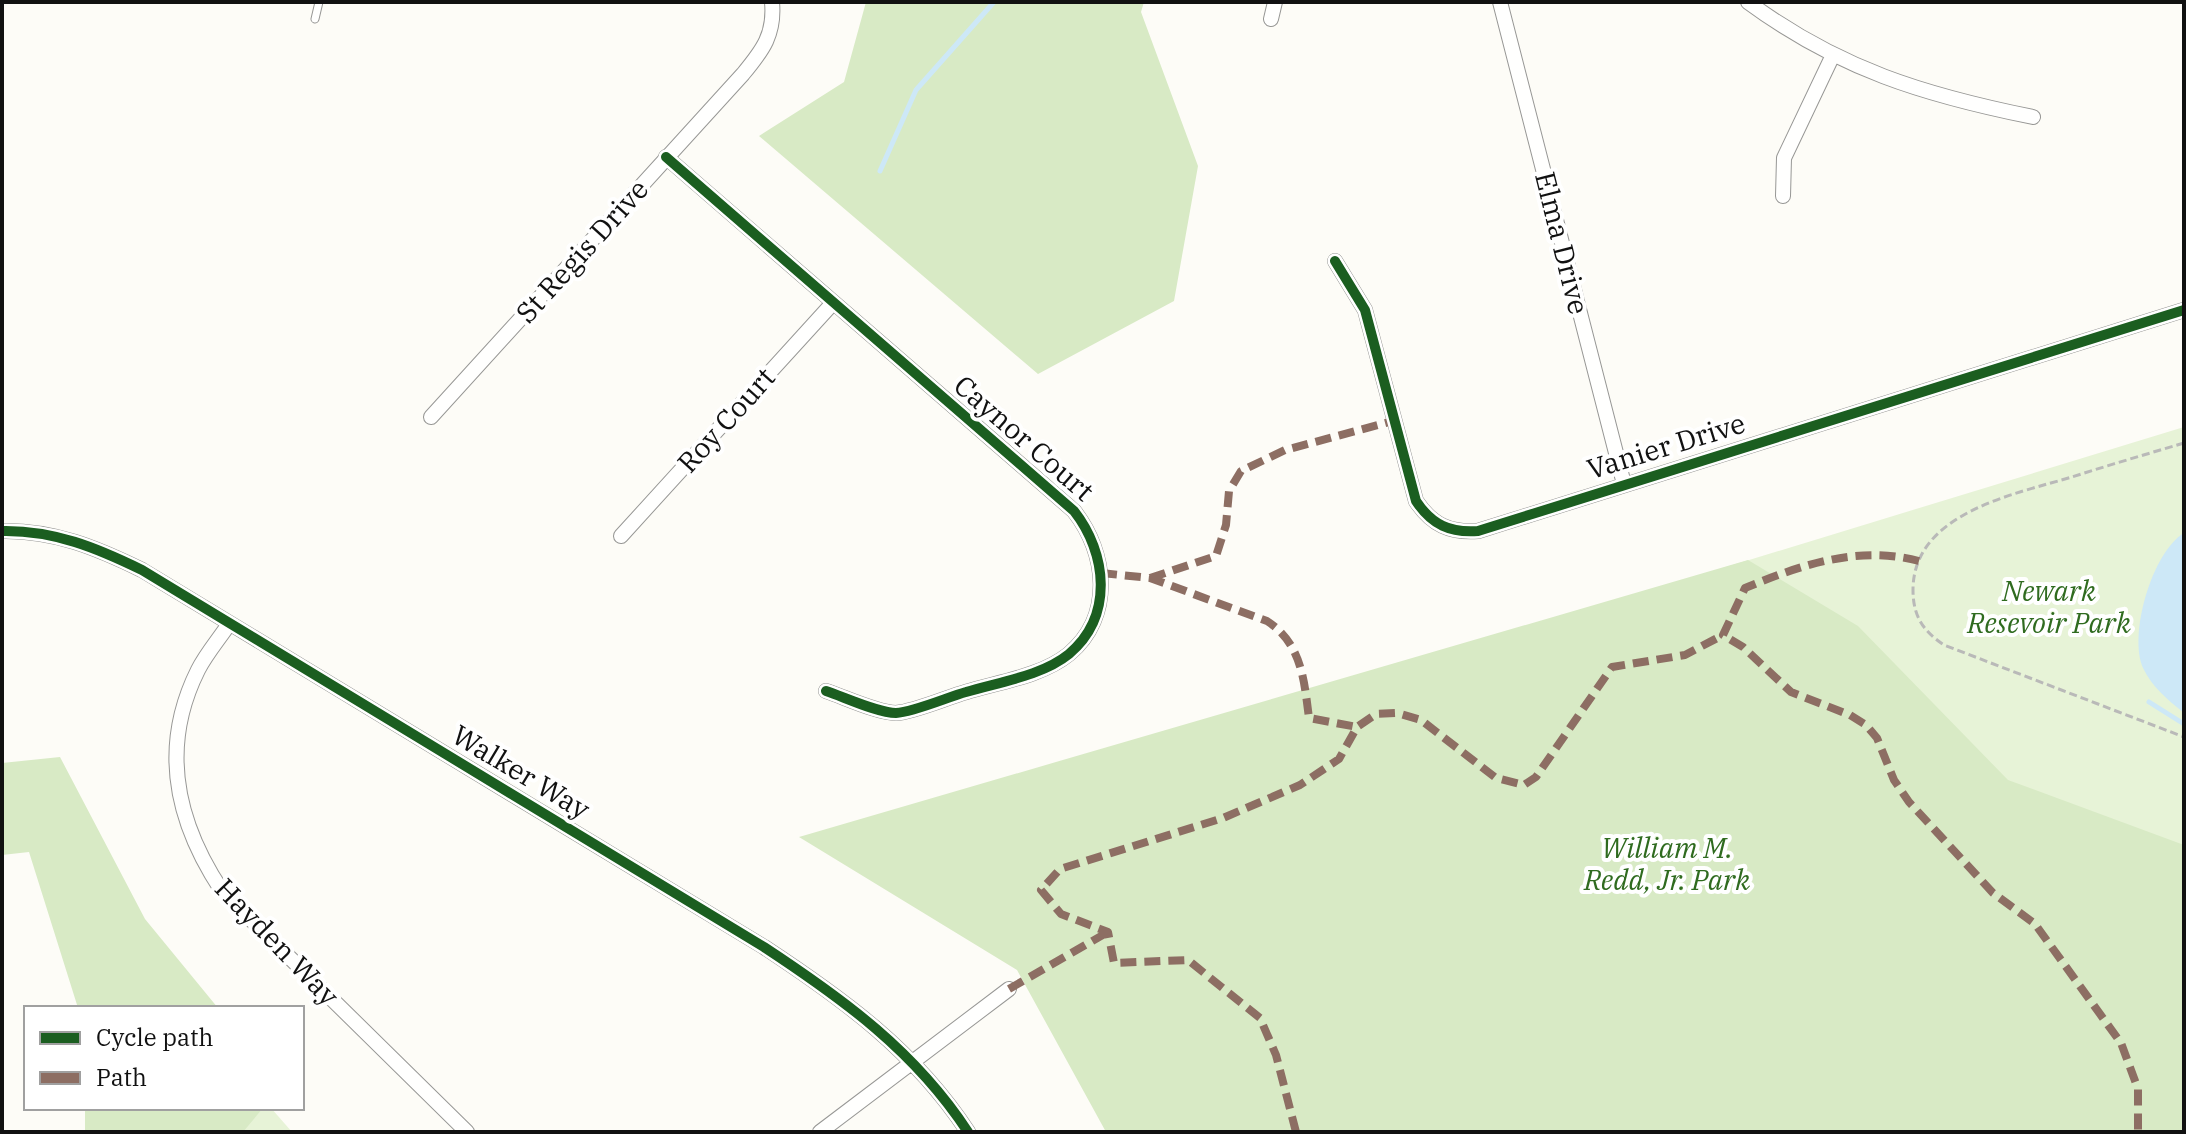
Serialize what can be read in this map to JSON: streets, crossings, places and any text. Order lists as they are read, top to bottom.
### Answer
{
  "streets": {
    "street": [
      "Elma Drive",
      "St Regis Drive",
      "Roy Court",
      "Caynor Court",
      "Vanier Drive",
      "Walker Way",
      "Hayden Way"
    ]
  },
  "crossings": [
    ["Elma Drive", "Vanier Drive"],
    ["St Regis Drive", "Caynor Court"],
    ["Roy Court", "Caynor Court"],
    ["Walker Way", "Hayden Way"]
  ],
  "parks": ["Newark Resevoir Park", "William M. Redd, Jr. Park"],
  "legend": ["Cycle path", "Path"]
}
